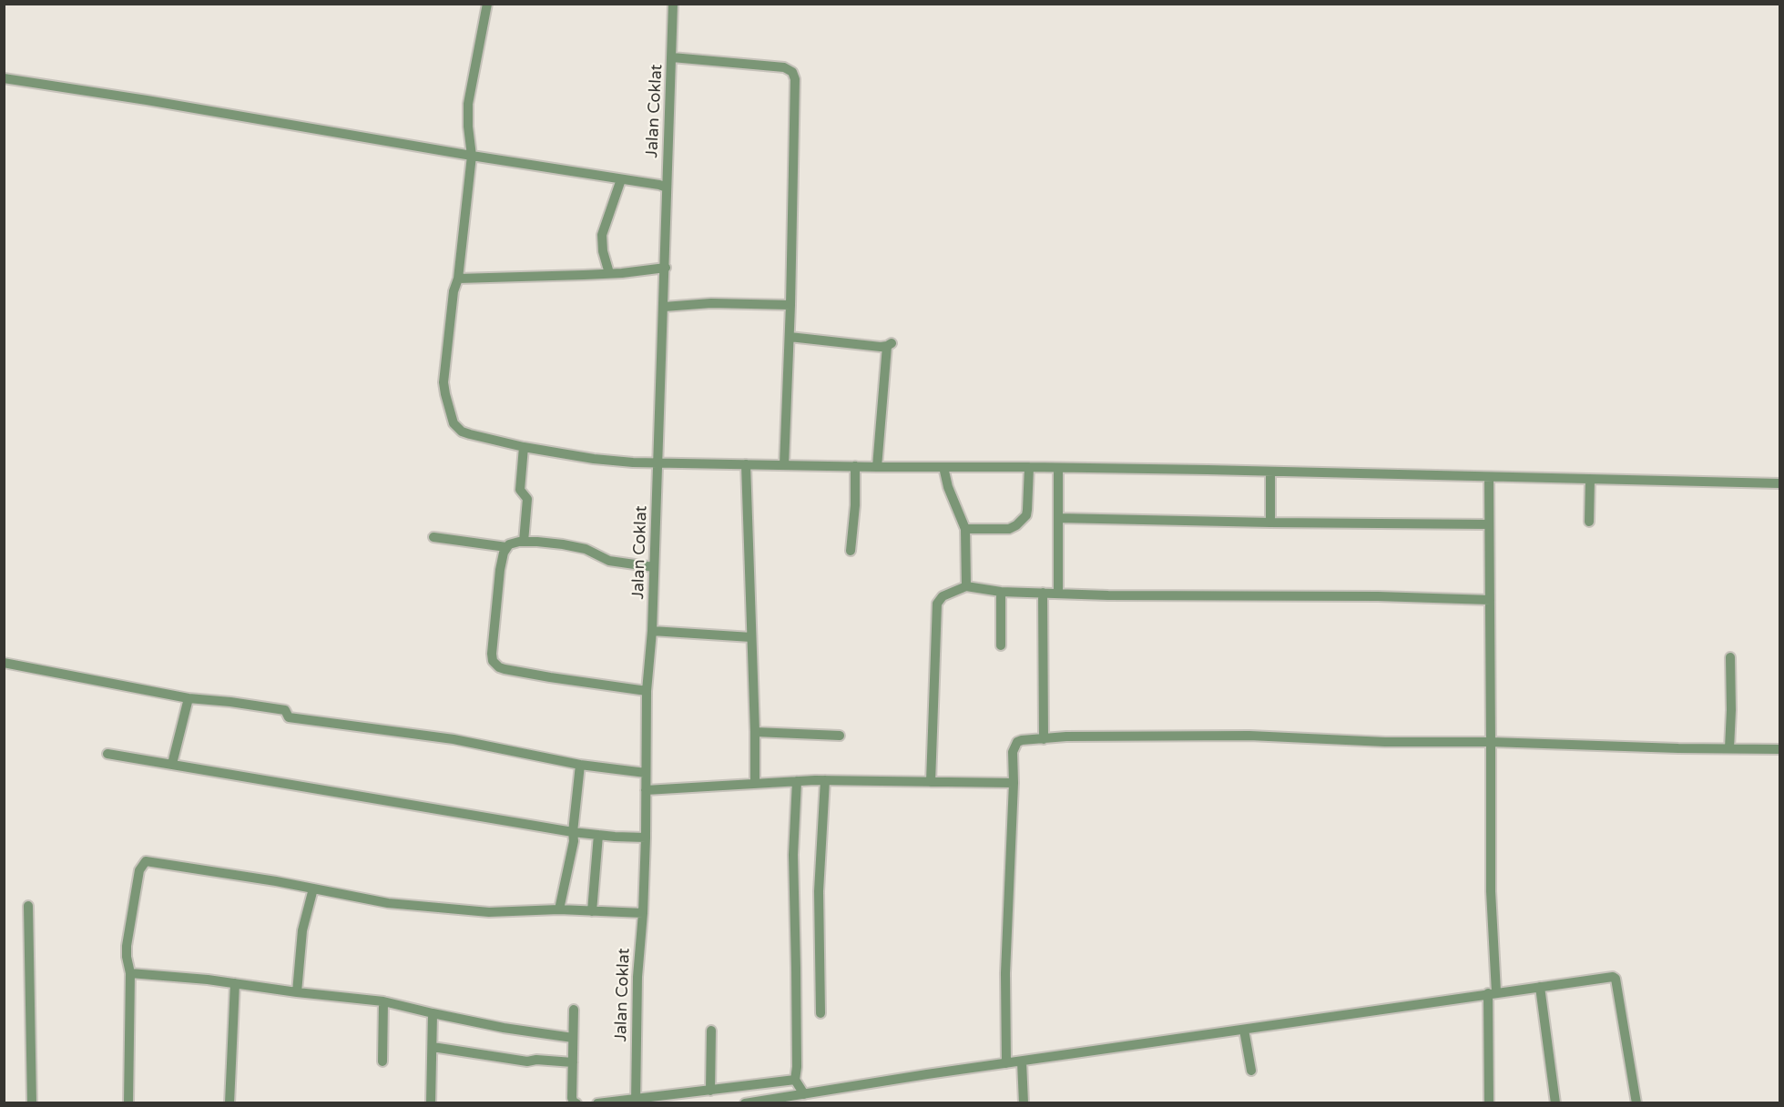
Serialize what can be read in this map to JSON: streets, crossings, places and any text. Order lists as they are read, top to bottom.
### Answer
{
  "streets": {
    "street": ["Jalan Coklat"]
  }
}
